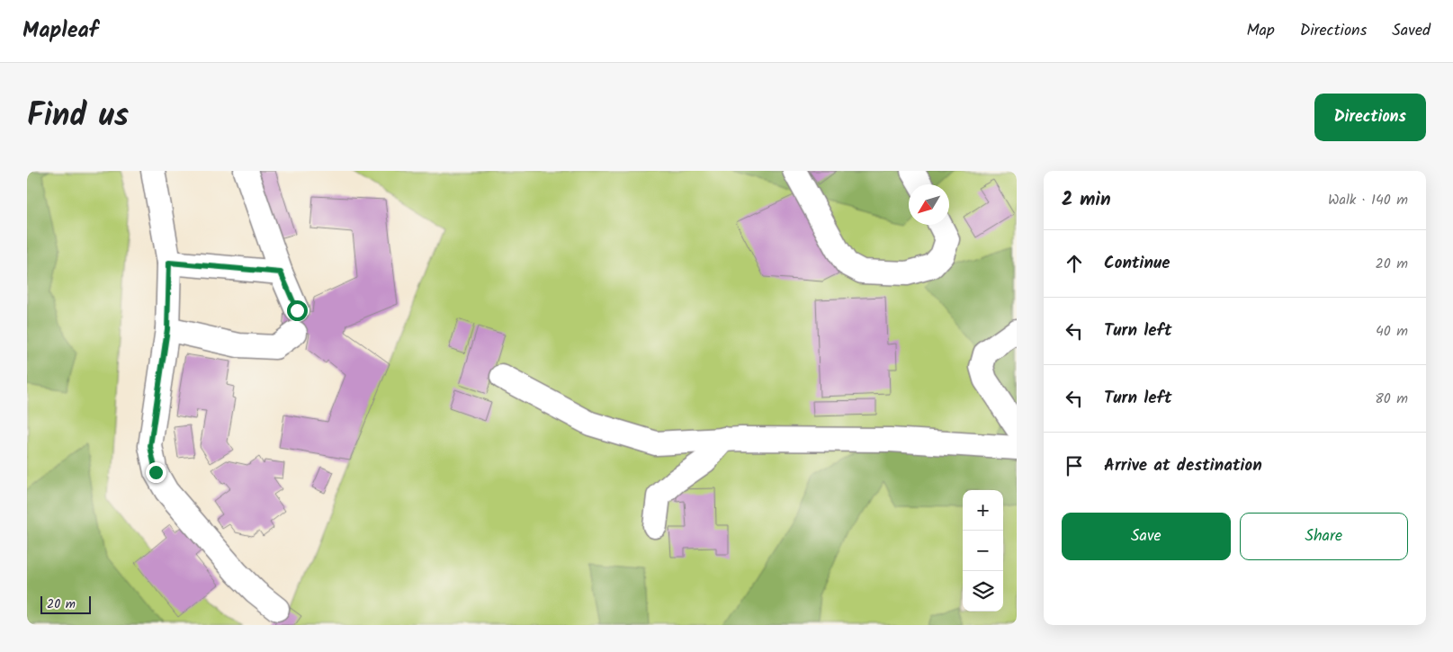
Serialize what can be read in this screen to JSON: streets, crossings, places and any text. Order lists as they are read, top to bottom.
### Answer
{
  "scale_bar": "20 m",
  "north": "bottom left",
  "page": {
    "header": "Mapleaf",
    "nav": ["Map", "Directions", "Saved"],
    "title": "Find us",
    "buttons": [
      "Directions",
      ["Save", "Share"]
    ],
    "heading": ["2 min", "Walk · 140 m"],
    "list": [
      ["Continue", "20 m"],
      ["Turn left", "40 m"],
      ["Turn left", "80 m"],
      "Arrive at destination"
    ],
    "map_buttons": ["+", "−"],
    "scale": "20 m"
  }
}
